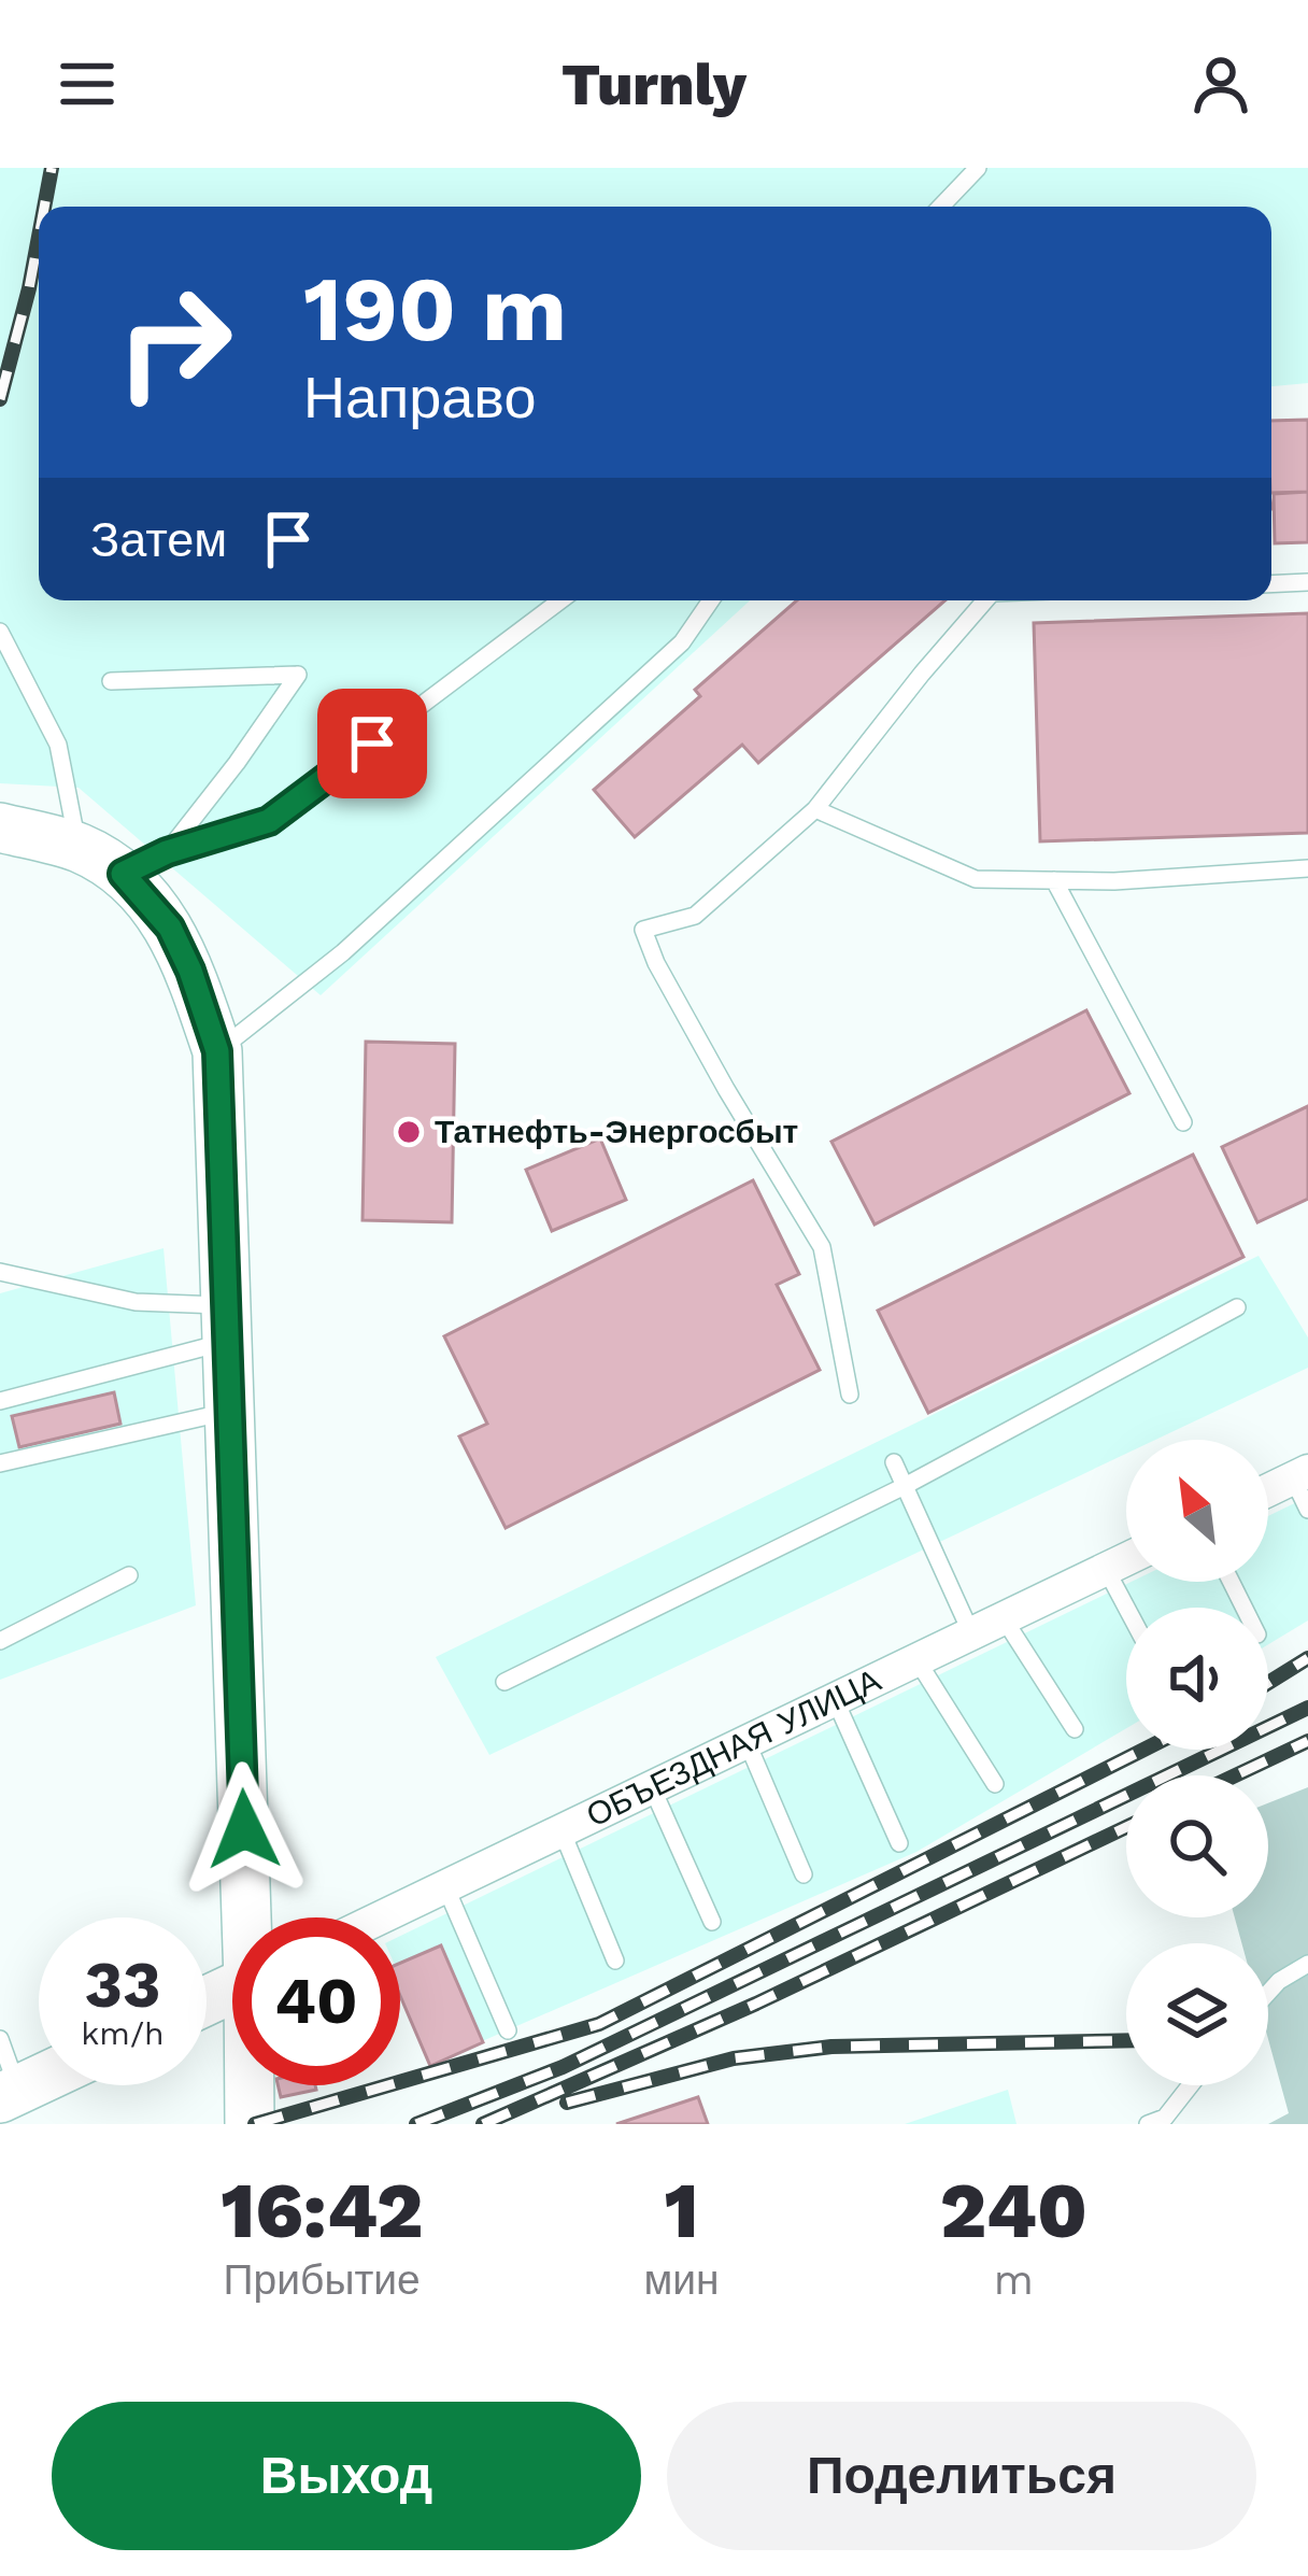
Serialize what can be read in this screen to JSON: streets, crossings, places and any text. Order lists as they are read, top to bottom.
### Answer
{
  "streets": {
    "street": ["ОБЪЕЗДНАЯ УЛИЦА"]
  },
  "places": ["Татнефть-Энергосбыт"],
  "north": "top left",
  "page": {
    "header": "Turnly",
    "turn": ["190 m", "Направо"],
    "then": "Затем",
    "speed": "33 km/h",
    "limit": "40",
    "eta": [
      "16:42",
      "Прибытие",
      "1",
      "мин",
      "240",
      "m"
    ],
    "buttons": ["Выход", "Поделиться"]
  }
}
